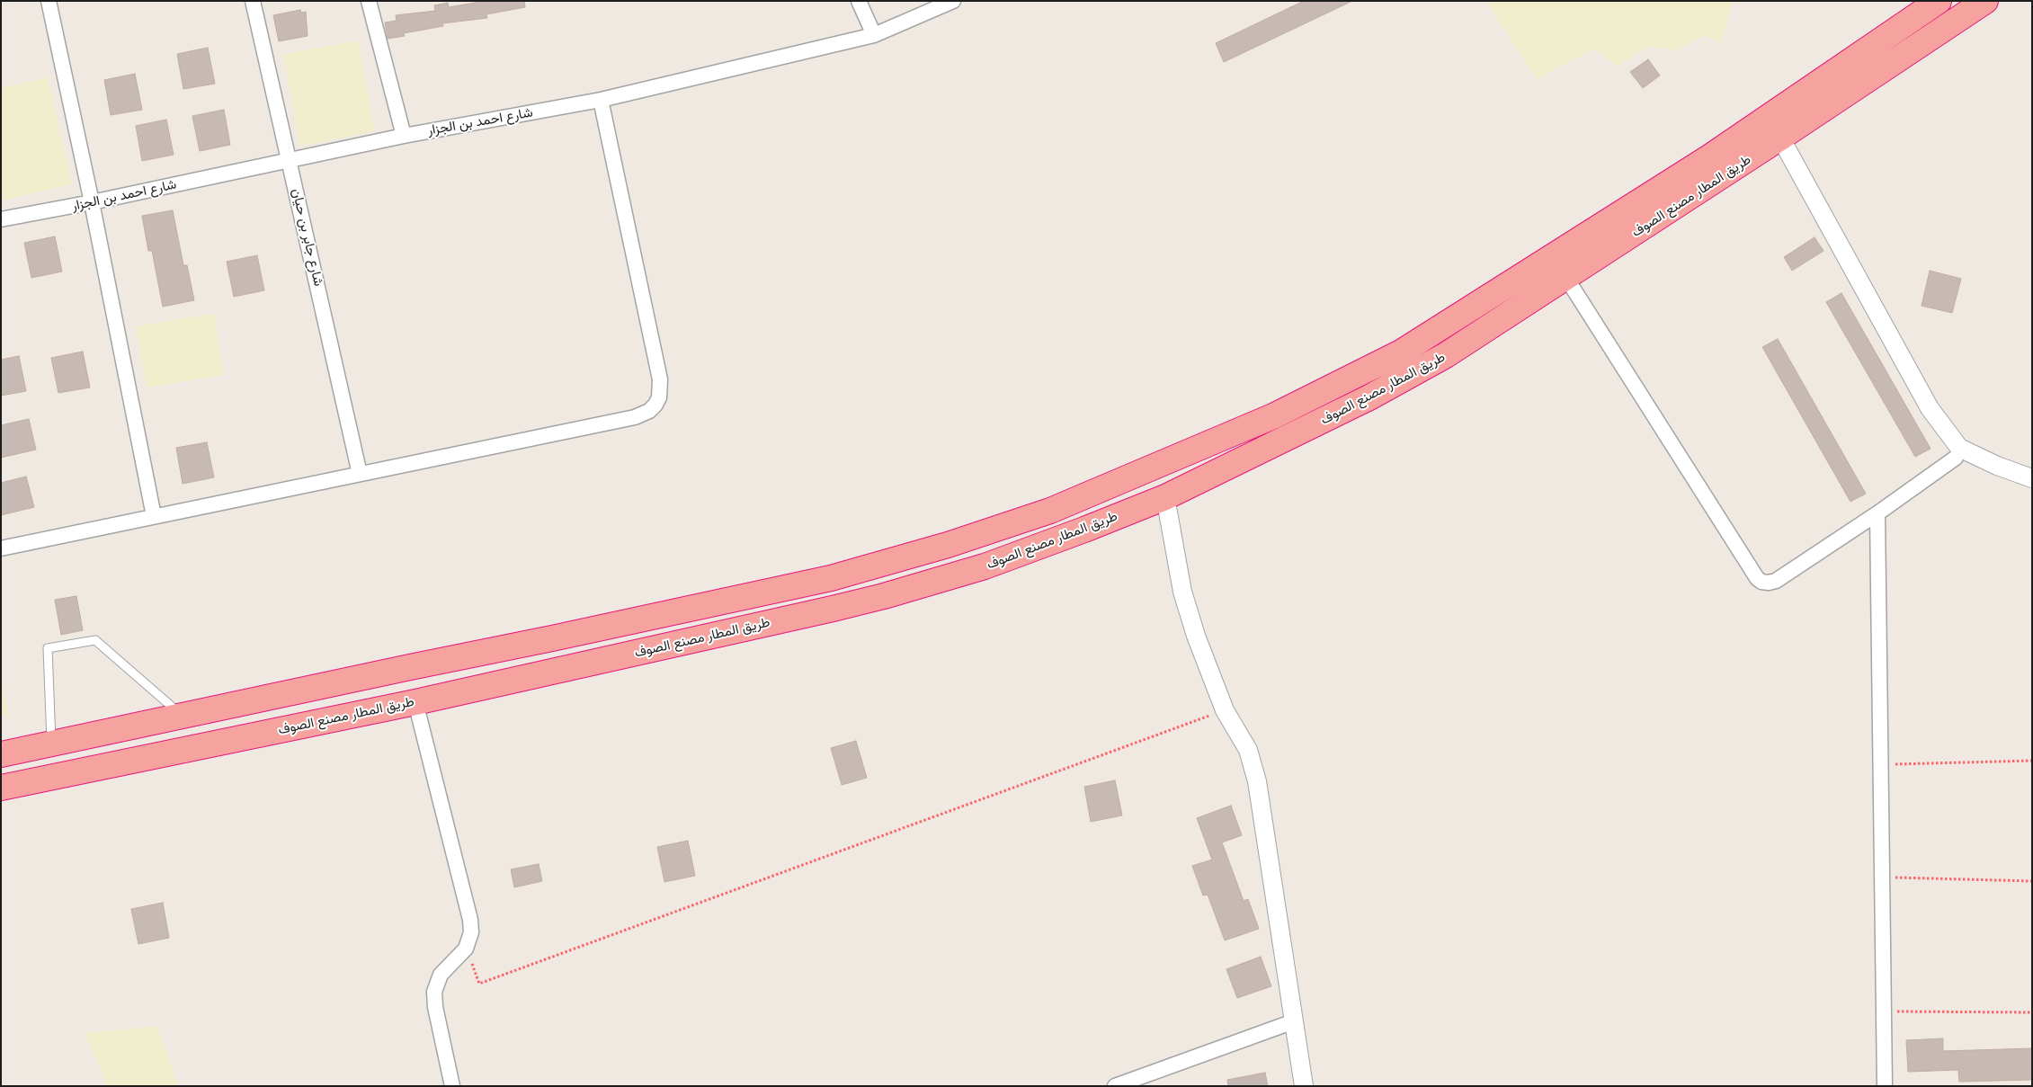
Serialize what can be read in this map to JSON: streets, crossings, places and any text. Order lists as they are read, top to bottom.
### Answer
{
  "streets": {
    "highway": ["طريق المطار مصنع الصوف"],
    "street": ["شارع احمد بن الجزار", "شارع جابر بن حيان"]
  },
  "crossings": [
    ["شارع احمد بن الجزار", "شارع جابر بن حيان"]
  ]
}
